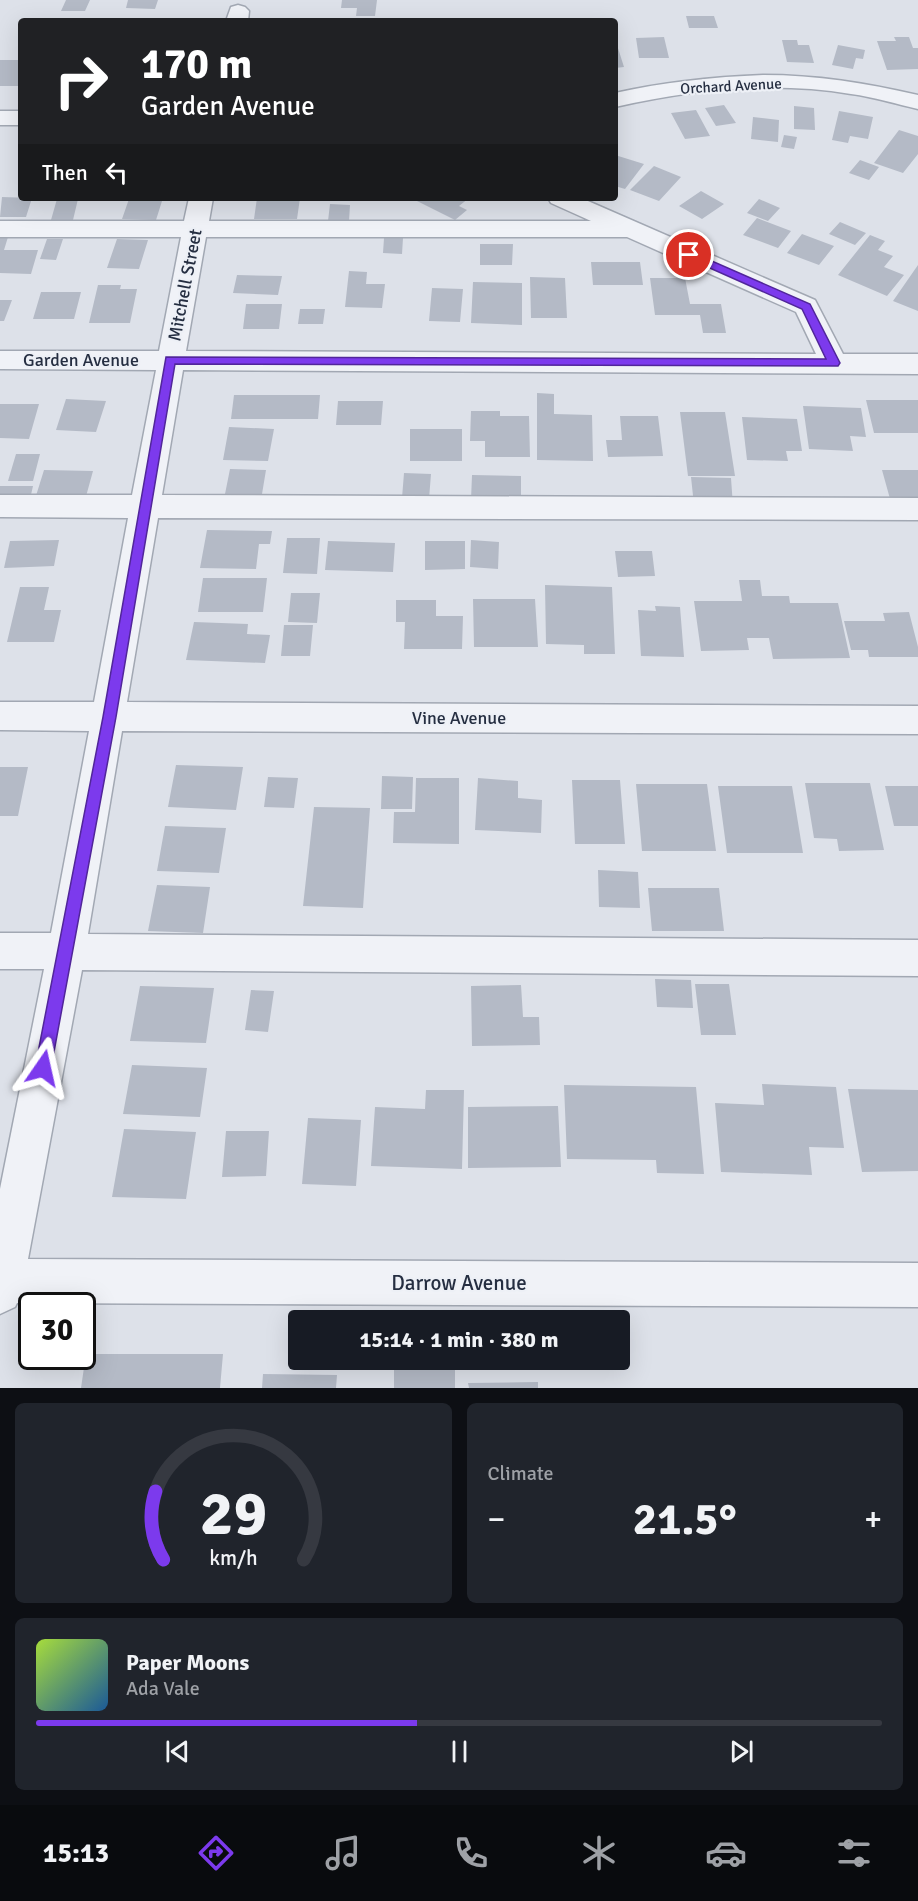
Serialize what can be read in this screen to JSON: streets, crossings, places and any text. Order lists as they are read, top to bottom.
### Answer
{
  "streets": {
    "street": [
      "Orchard Avenue",
      "Mitchell Street",
      "Garden Avenue",
      "Vine Avenue",
      "Darrow Avenue"
    ]
  },
  "crossings": [
    ["Mitchell Street", "Garden Avenue"],
    ["Mitchell Street", "Vine Avenue"],
    ["Mitchell Street", "Darrow Avenue"]
  ],
  "page": {
    "turn": ["170 m", "Garden Avenue"],
    "then": "Then",
    "limit": "30",
    "trip": "15:14 · 1 min · 380 m",
    "tile": "Climate",
    "heat": ["−", "21.5°", "+"],
    "song": ["Paper Moons", "Ada Vale"],
    "tabs": "15:13",
    "gauge": ["29", "km/h"]
  }
}
